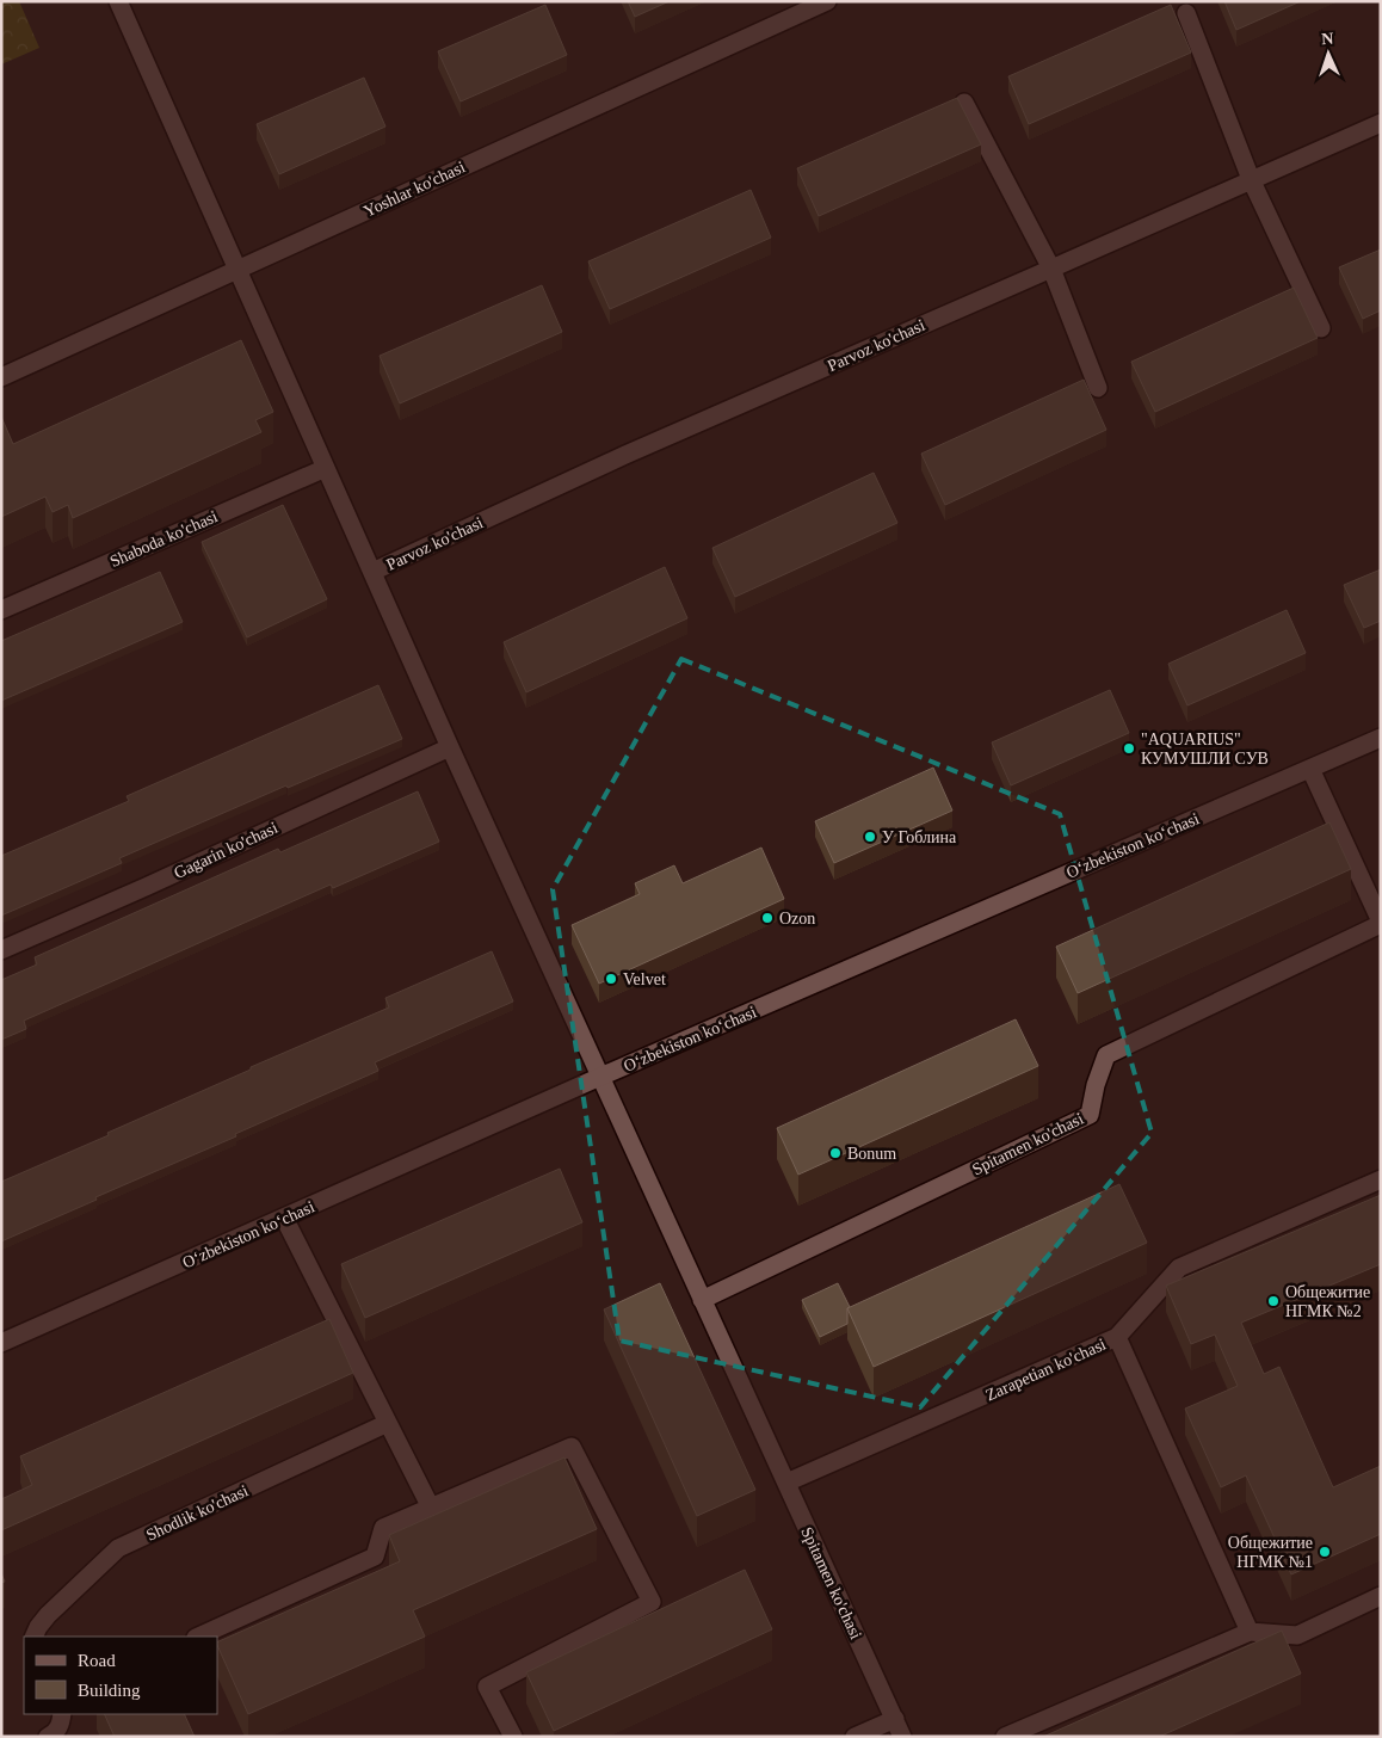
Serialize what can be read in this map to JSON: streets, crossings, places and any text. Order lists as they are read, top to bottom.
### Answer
{
  "streets": {
    "street": [
      "Yoshlar ko'chasi",
      "Parvoz ko'chasi",
      "Shaboda ko'chasi",
      "O‘zbekiston ko‘chasi",
      "Gagarin ko'chasi",
      "Spitamen ko'chasi",
      "Zarapetian ko'chasi",
      "Shodlik ko'chasi"
    ]
  },
  "crossings": [
    ["Yoshlar ko'chasi", "Spitamen ko'chasi"],
    ["Parvoz ko'chasi", "Spitamen ko'chasi"],
    ["Shaboda ko'chasi", "Spitamen ko'chasi"],
    ["O‘zbekiston ko‘chasi", "Spitamen ko'chasi"],
    ["Gagarin ko'chasi", "Spitamen ko'chasi"],
    ["Spitamen ko'chasi", "Zarapetian ko'chasi"]
  ],
  "places": [
    "\"AQUARIUS\" КУМУШЛИ СУВ",
    "У Гоблина",
    "Ozon",
    "Velvet",
    "Bonum",
    "Общежитие НГМК №2",
    "Общежитие НГМК №1"
  ],
  "legend": ["Road", "Building"],
  "north": "top"
}
